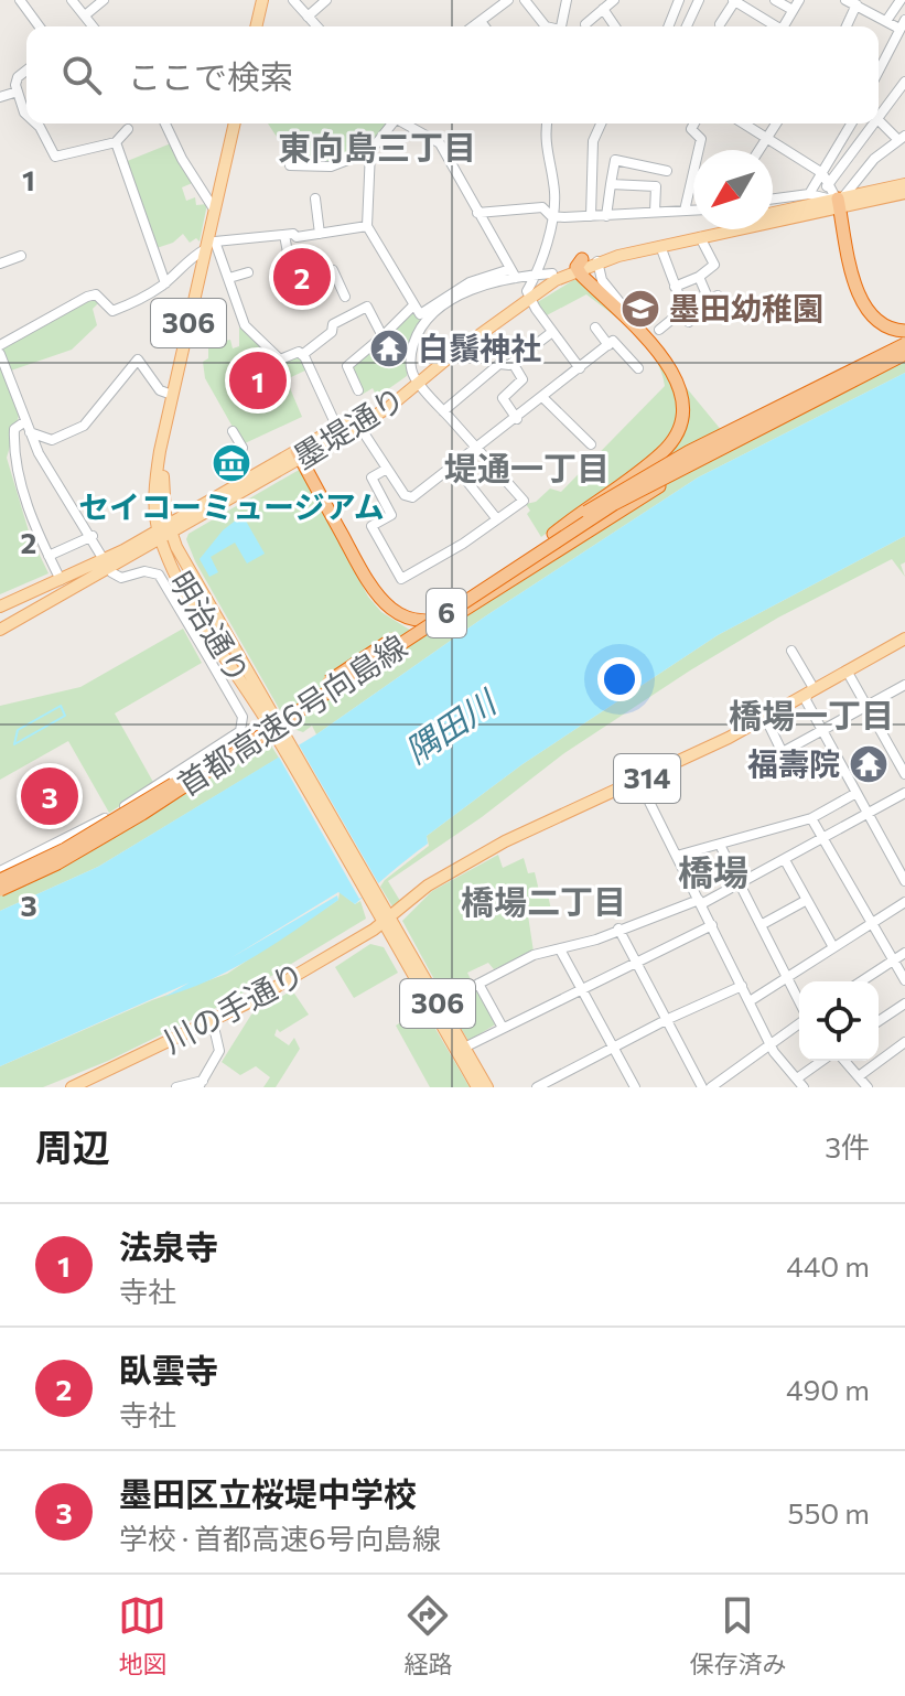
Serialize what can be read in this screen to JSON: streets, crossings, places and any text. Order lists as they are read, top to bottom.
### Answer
{
  "streets": {
    "highway": ["6", "首都高速6号向島線"],
    "main road": [
      "306",
      "墨堤通り",
      "明治通り",
      "314",
      "川の手通り"
    ]
  },
  "crossings": [
    ["墨堤通り", "明治通り"],
    ["明治通り", "314"],
    ["明治通り", "川の手通り"],
    ["314", "川の手通り"]
  ],
  "districts": [
    "東向島三丁目",
    "堤通一丁目",
    "橋場一丁目",
    "橋場",
    "橋場二丁目"
  ],
  "water": ["隅田川"],
  "places": {
    "school or university": ["墨田幼稚園"],
    "temple": ["白鬚神社", "福壽院"],
    "museum": ["セイコーミュージアム"]
  },
  "north": "bottom left",
  "page": {
    "search": "ここで検索",
    "pins": ["2", "1", "3"],
    "heading": ["周辺", "3件"],
    "list": [
      {
        "mark": "1",
        "name": "法泉寺",
        "note": "寺社",
        "value": "440 m"
      },
      {
        "mark": "2",
        "name": "臥雲寺",
        "note": "寺社",
        "value": "490 m"
      },
      {
        "mark": "3",
        "name": "墨田区立桜堤中学校",
        "note": "学校 · 首都高速6号向島線",
        "value": "550 m"
      }
    ],
    "nav": ["地図", "経路", "保存済み"]
  },
  "grid": {
    "rows": ["1", "2", "3"]
  }
}
